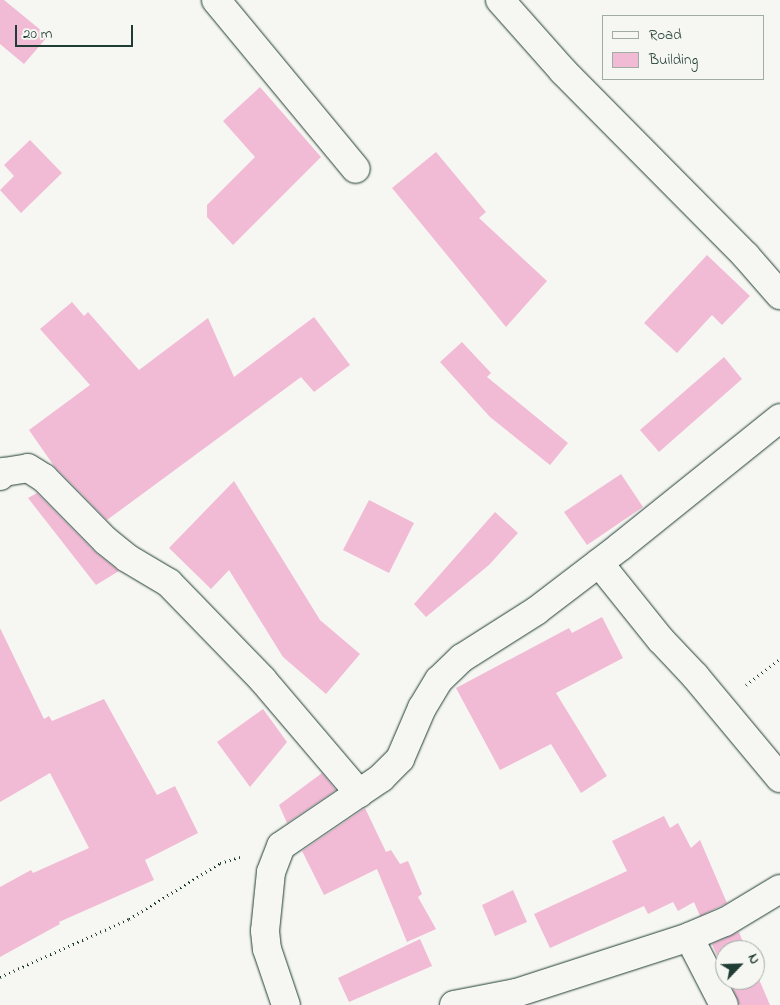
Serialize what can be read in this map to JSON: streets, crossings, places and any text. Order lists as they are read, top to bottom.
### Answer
{
  "legend": ["Road", "Building"],
  "scale_bar": "20 m",
  "north": "top right"
}
